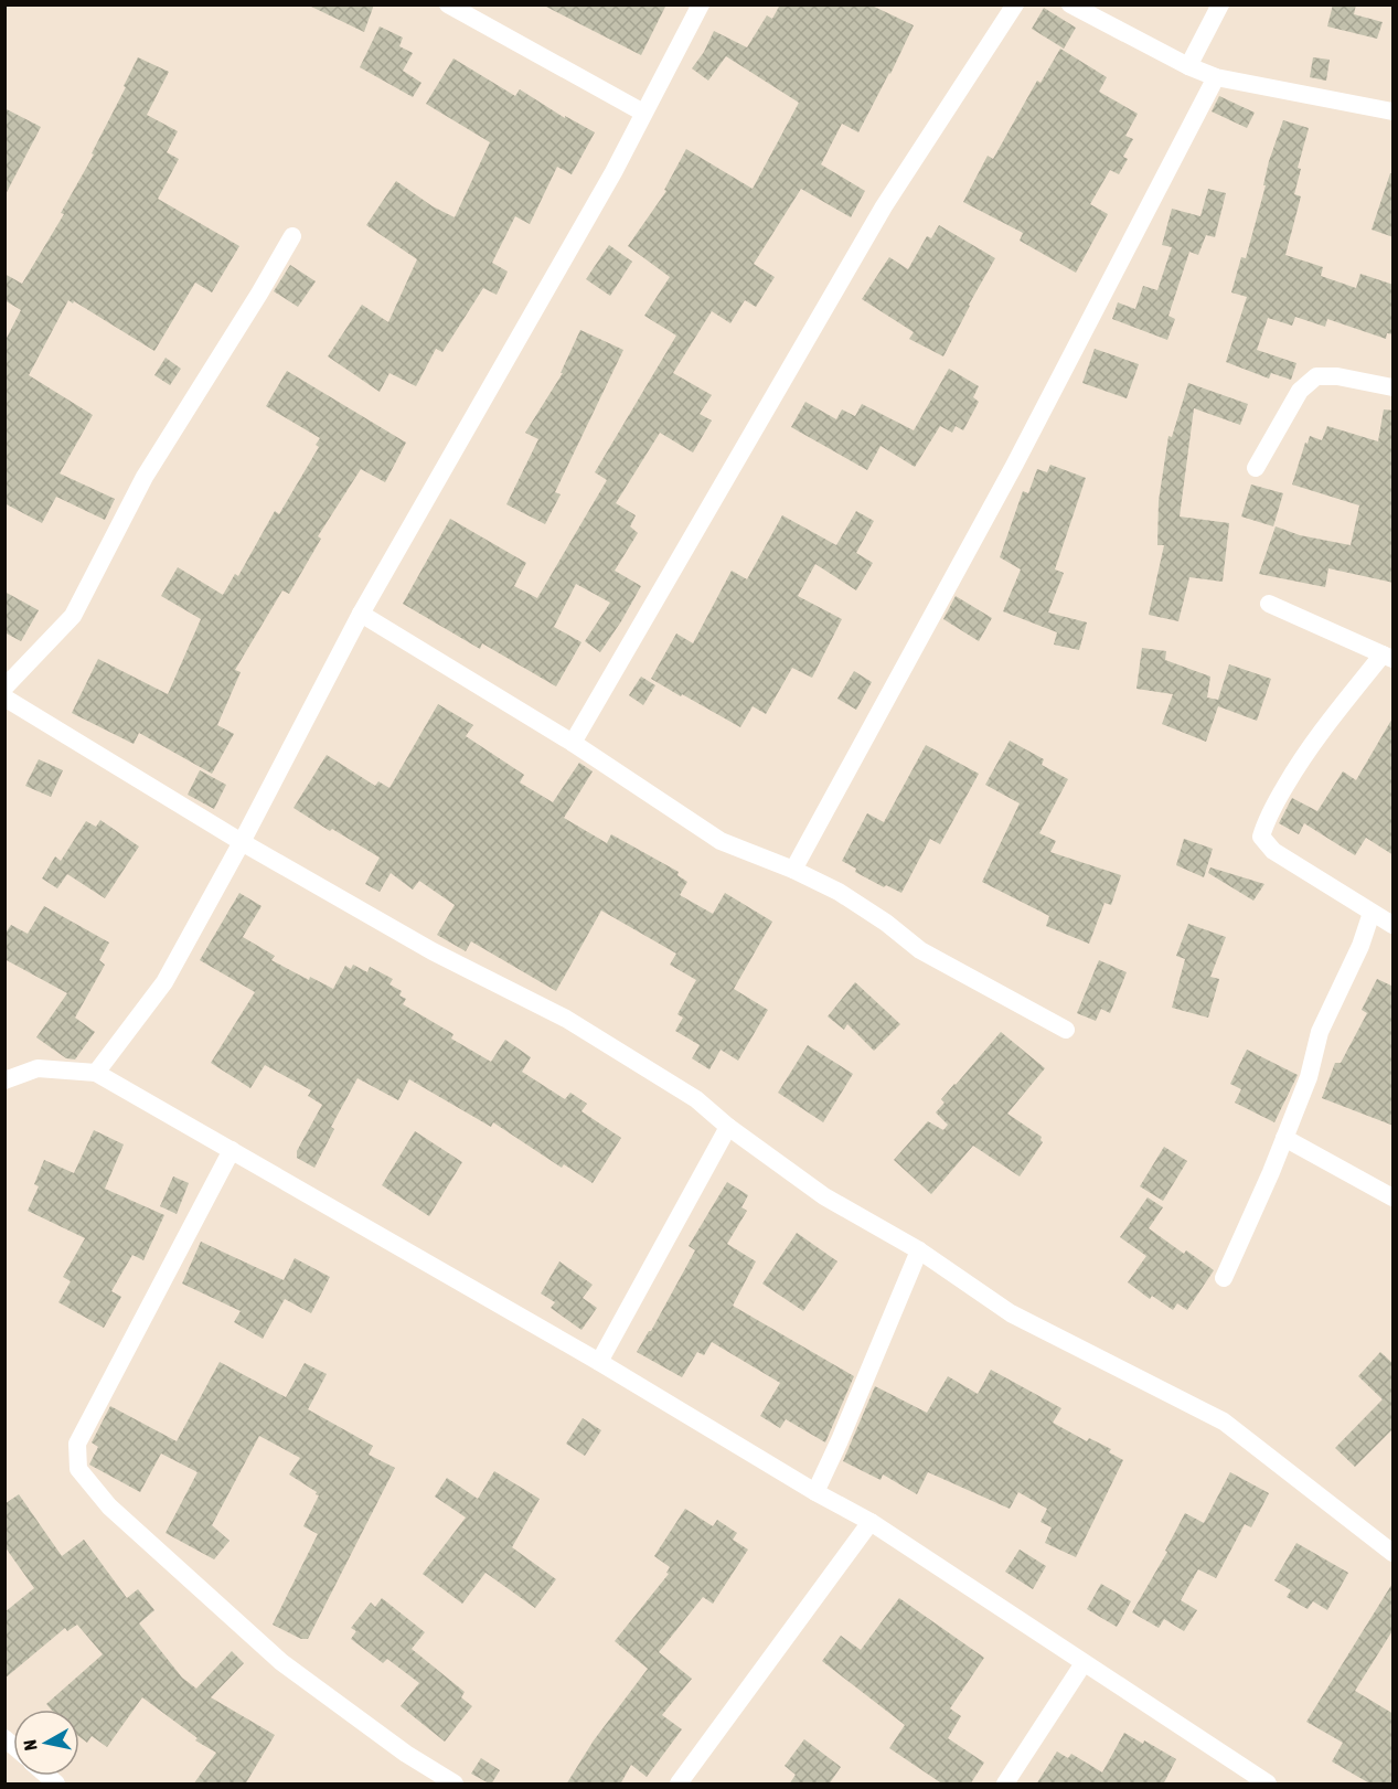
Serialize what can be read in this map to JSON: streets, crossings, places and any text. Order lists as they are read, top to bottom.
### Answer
{
  "north": "left"
}
